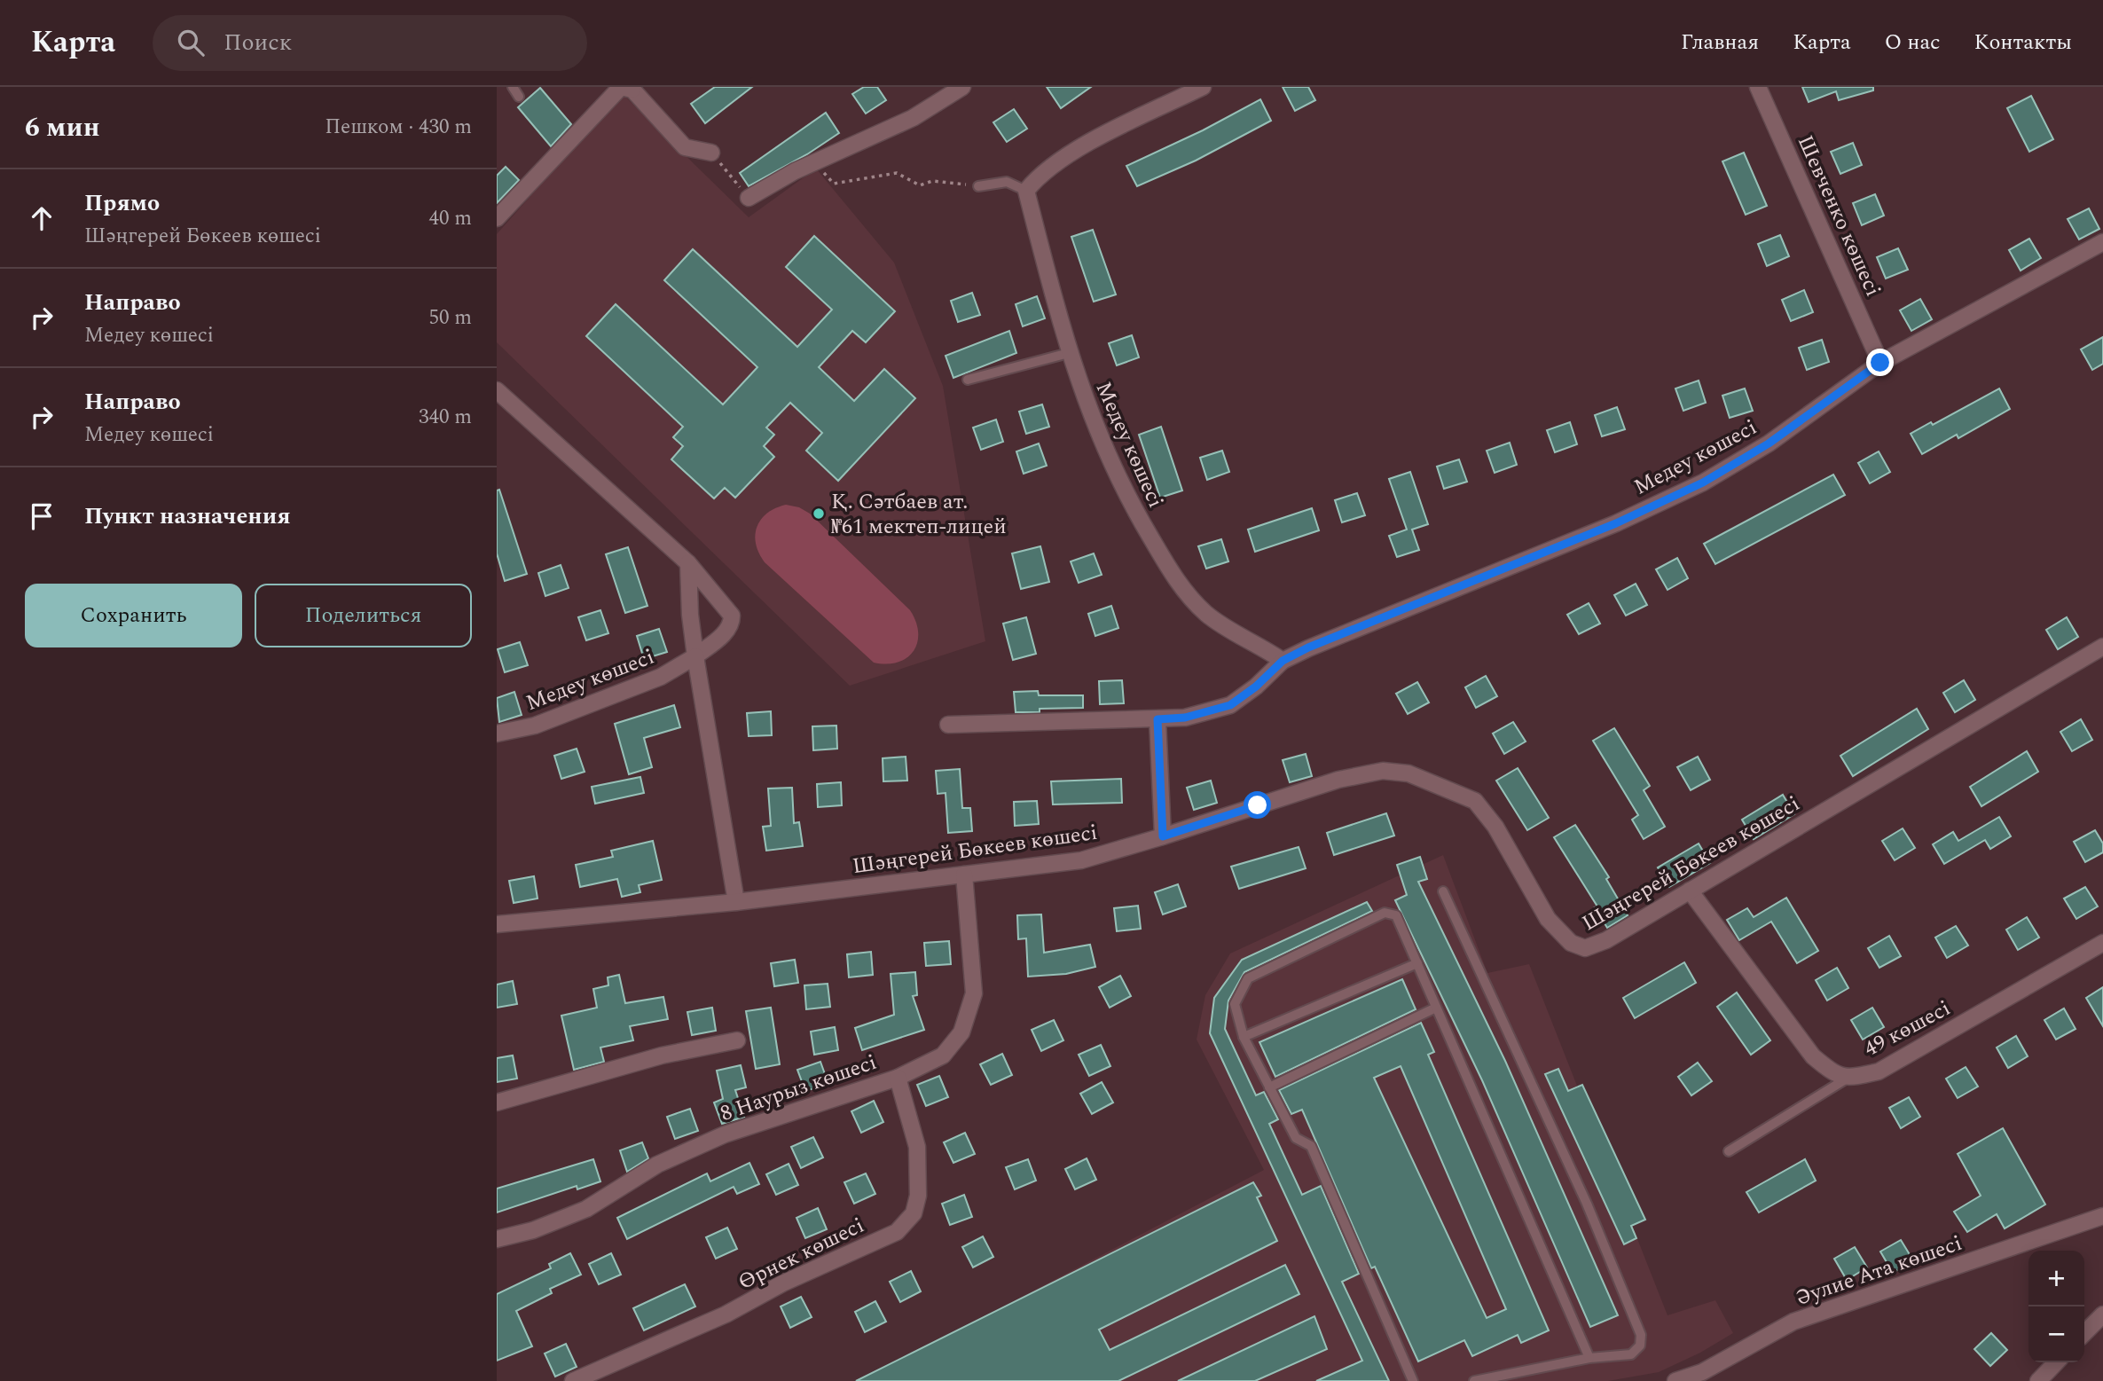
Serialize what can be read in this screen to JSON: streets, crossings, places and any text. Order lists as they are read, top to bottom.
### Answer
{
  "streets": {
    "street": [
      "Шевченко көшесі",
      "Медеу көшесі",
      "Шәңгерей Бөкеев көшесі",
      "49 көшесі",
      "8 Наурыз көшесі",
      "Өрнек көшесі",
      "Әулие Ата көшесі"
    ]
  },
  "crossings": [
    ["Шевченко көшесі", "Медеу көшесі"],
    ["Шәңгерей Бөкеев көшесі", "49 көшесі"],
    ["Шәңгерей Бөкеев көшесі", "8 Наурыз көшесі"],
    ["8 Наурыз көшесі", "Өрнек көшесі"]
  ],
  "places": ["Қ. Сәтбаев ат. №61 мектеп-лицей"],
  "page": {
    "header": "Карта",
    "search": "Поиск",
    "nav": [
      "Главная",
      "Карта",
      "О нас",
      "Контакты"
    ],
    "heading": ["6 мин", "Пешком · 430 m"],
    "list": [
      ["Прямо", "Шәңгерей Бөкеев көшесі", "40 m"],
      ["Направо", "Медеу көшесі", "50 m"],
      ["Направо", "Медеу көшесі", "340 m"],
      "Пункт назначения"
    ],
    "buttons": ["Сохранить", "Поделиться"],
    "map_buttons": ["+", "−"]
  }
}
